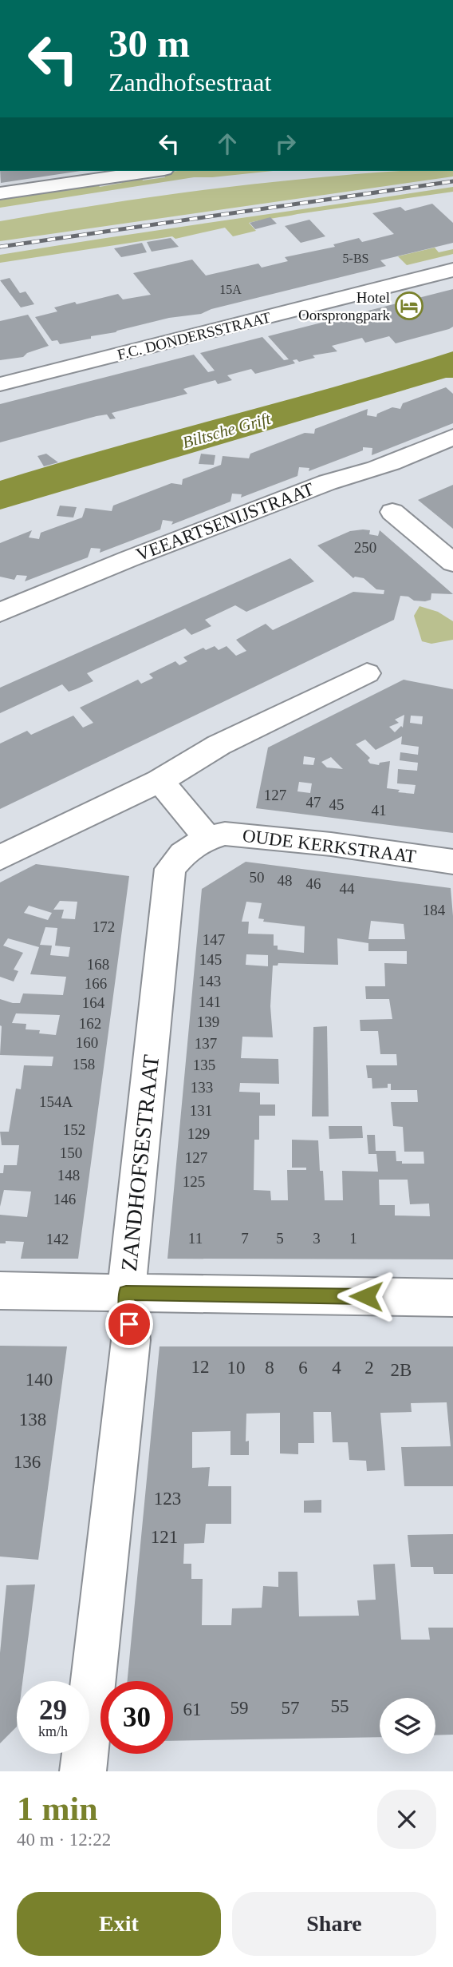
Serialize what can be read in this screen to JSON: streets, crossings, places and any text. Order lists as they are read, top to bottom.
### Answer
{
  "streets": {
    "street": [
      "F.C. DONDERSSTRAAT",
      "VEEARTSENIJSTRAAT",
      "OUDE KERKSTRAAT",
      "ZANDHOFSESTRAAT"
    ]
  },
  "crossings": [
    ["OUDE KERKSTRAAT", "ZANDHOFSESTRAAT"]
  ],
  "water": ["Biltsche Grift"],
  "places": {
    "hotel": ["Hotel Oorsprongpark"]
  },
  "house_numbers": [
    "5-BS",
    "15A",
    "250",
    "127",
    "47",
    "45",
    "41",
    "50",
    "48",
    "46",
    "44",
    "184",
    "172",
    "147",
    "145",
    "168",
    "143",
    "166",
    "141",
    "164",
    "139",
    "162",
    "160",
    "137",
    "158",
    "135",
    "133",
    "154A",
    "131",
    "152",
    "129",
    "150",
    "127",
    "148",
    "125",
    "146",
    "11",
    "7",
    "5",
    "3",
    "1",
    "142",
    "12",
    "10",
    "8",
    "6",
    "4",
    "2",
    "2B",
    "140",
    "138",
    "136",
    "123",
    "121",
    "55",
    "59",
    "57",
    "61"
  ],
  "page": {
    "turn": ["30 m", "Zandhofsestraat"],
    "speed": "29 km/h",
    "limit": "30",
    "heading": ["1 min", "40 m · 12:22"],
    "buttons": ["Exit", "Share"]
  }
}
